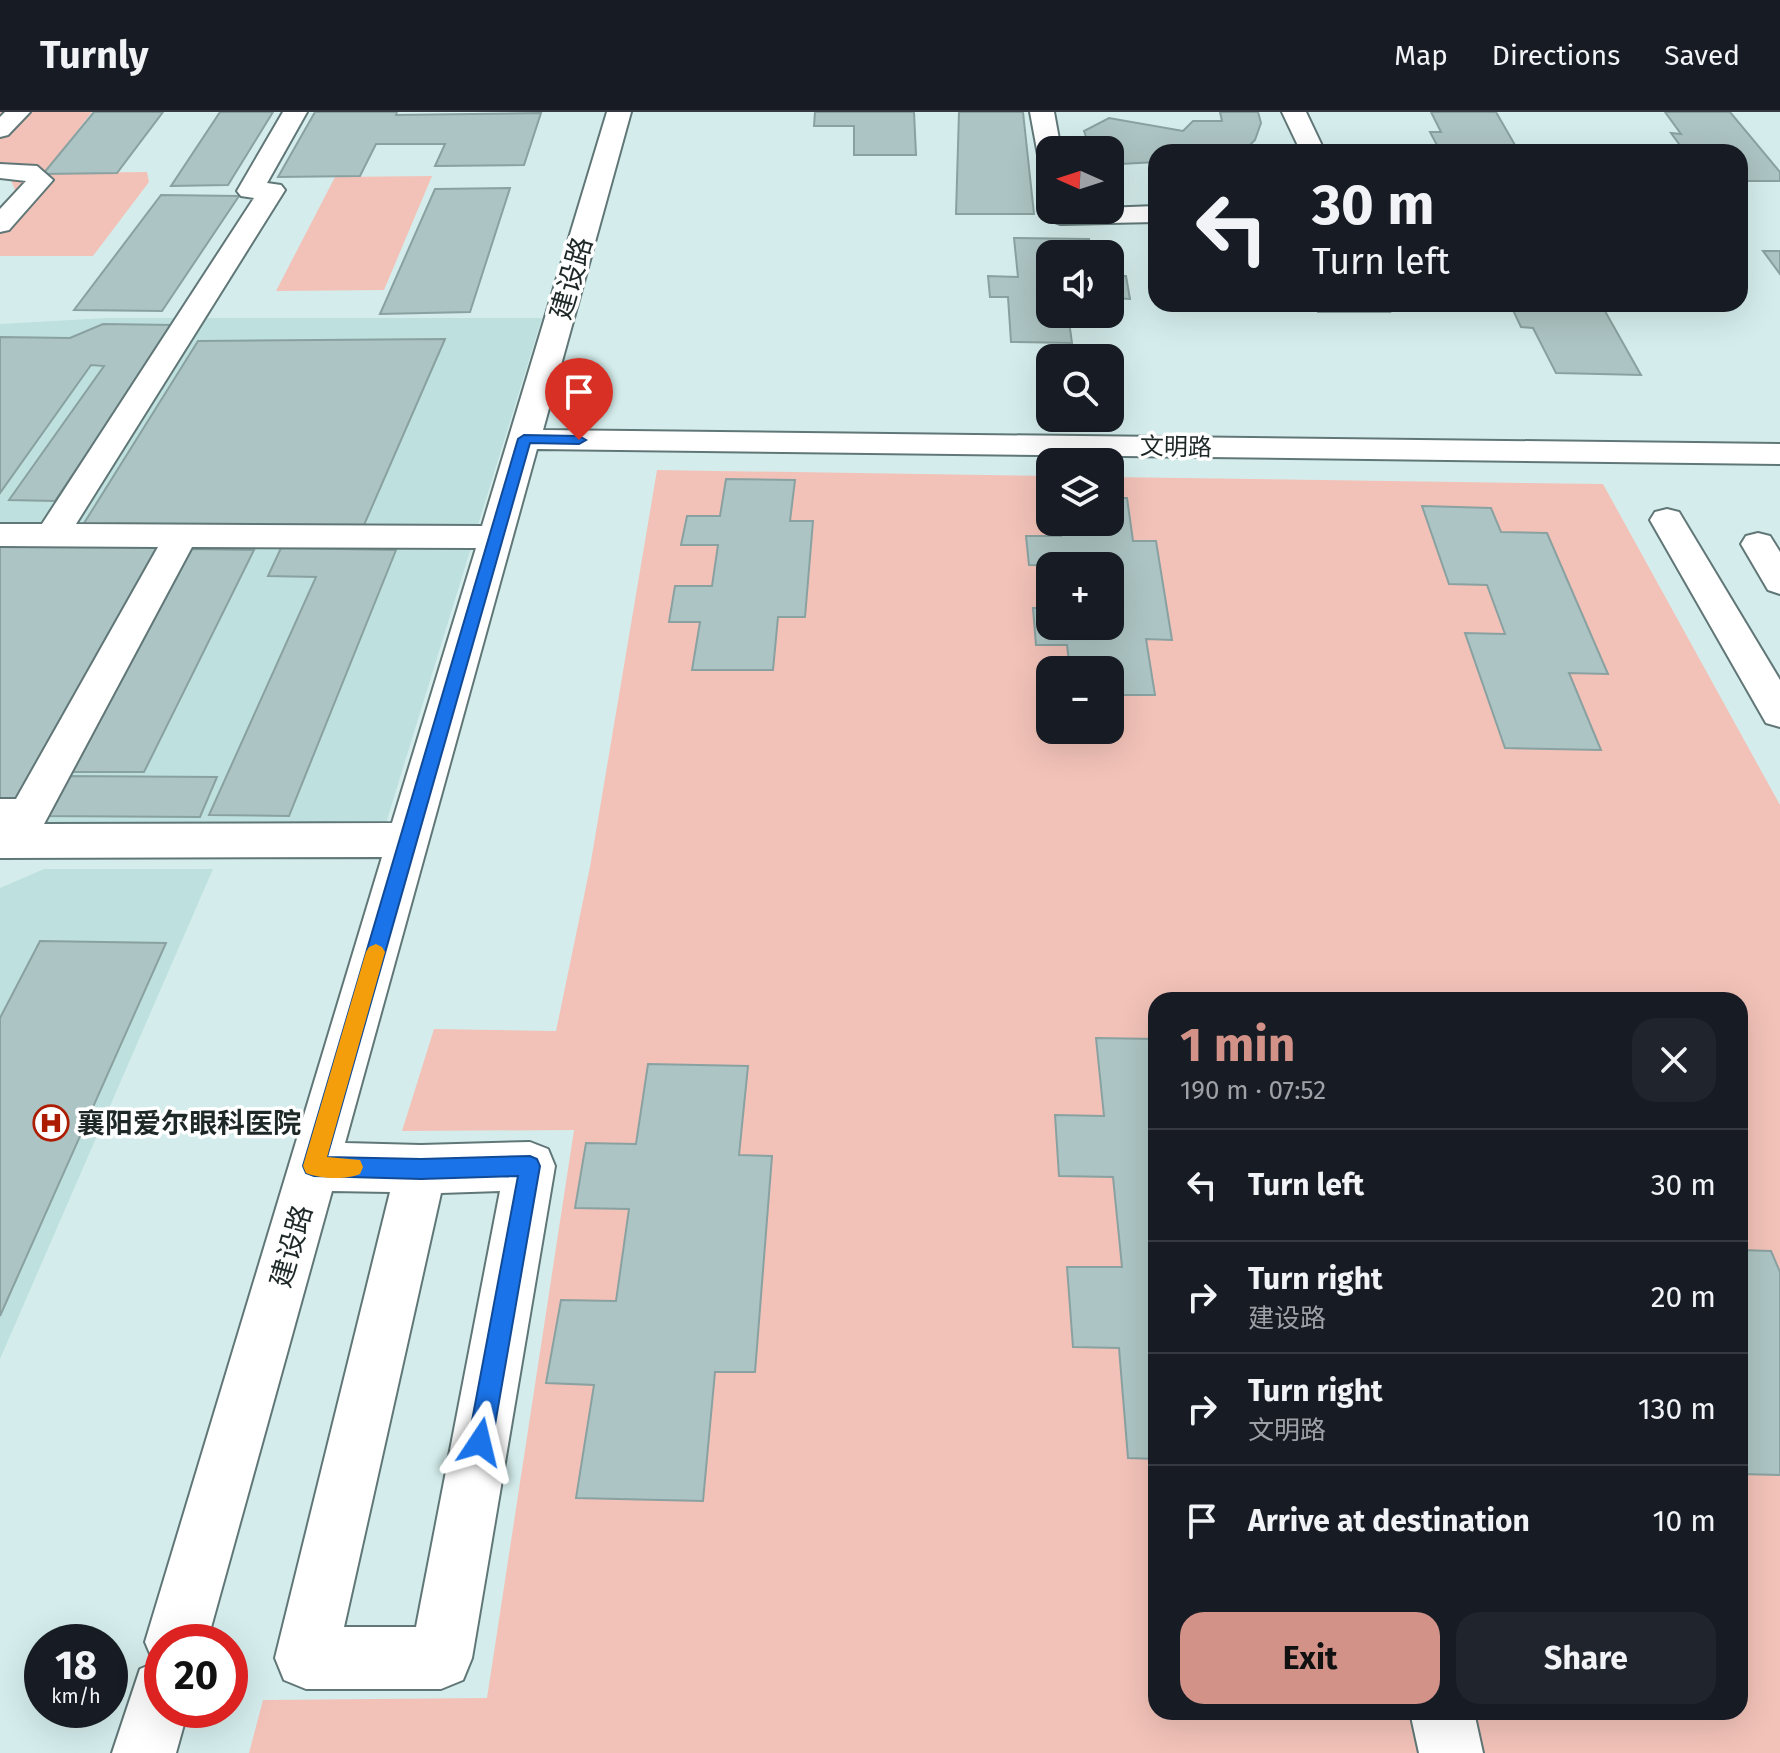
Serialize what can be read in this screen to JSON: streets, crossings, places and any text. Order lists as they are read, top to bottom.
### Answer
{
  "streets": {
    "street": ["建设路", "文明路"]
  },
  "crossings": [
    ["建设路", "文明路"]
  ],
  "places": {
    "hospital": ["襄阳爱尔眼科医院"]
  },
  "north": "left",
  "page": {
    "header": "Turnly",
    "nav": ["Map", "Directions", "Saved"],
    "map_buttons": ["+", "−"],
    "turn": ["30 m", "Turn left"],
    "heading": ["1 min", "190 m · 07:52"],
    "list": [
      {
        "name": "Turn left",
        "value": "30 m"
      },
      {
        "name": "Turn right",
        "note": "建设路",
        "value": "20 m"
      },
      {
        "name": "Turn right",
        "note": "文明路",
        "value": "130 m"
      },
      {
        "name": "Arrive at destination",
        "value": "10 m"
      }
    ],
    "buttons": ["Exit", "Share"],
    "speed": "18 km/h",
    "limit": "20"
  }
}
